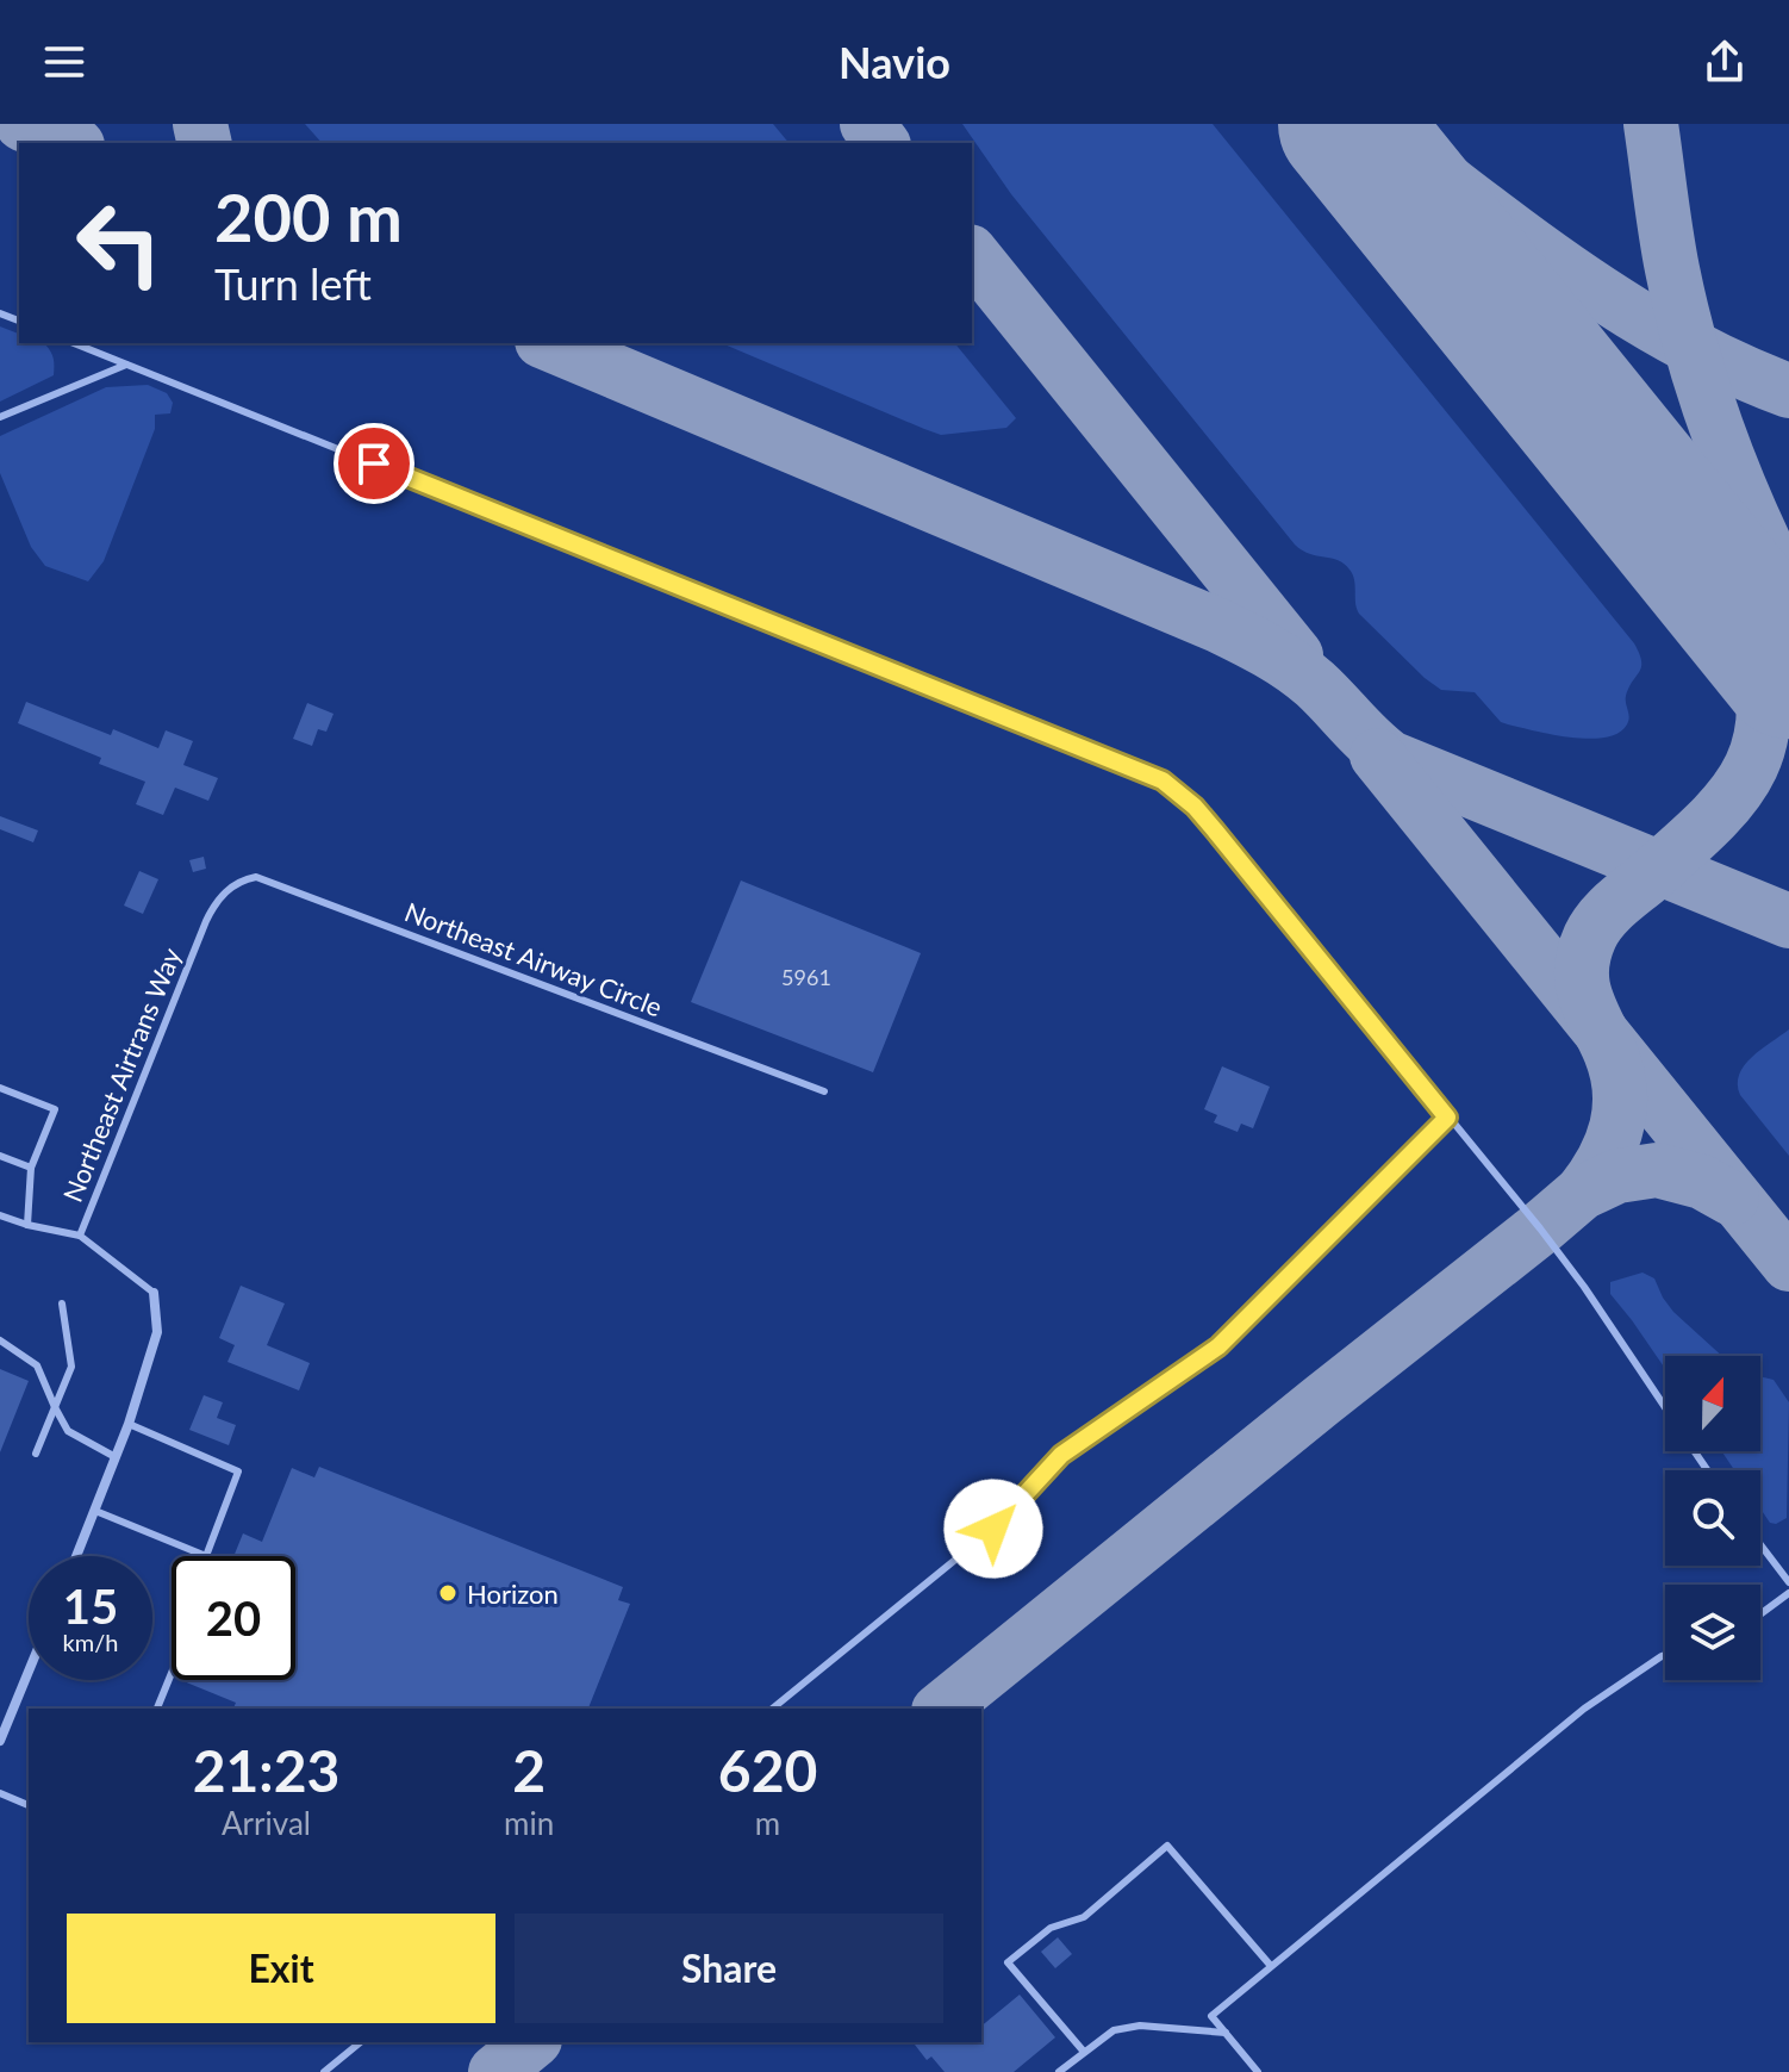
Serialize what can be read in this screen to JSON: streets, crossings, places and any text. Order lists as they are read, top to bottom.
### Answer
{
  "streets": {
    "street": ["Northeast Airtrans Way"],
    "lane": ["Northeast Airway Circle"]
  },
  "crossings": [
    ["Northeast Airway Circle", "Northeast Airtrans Way"]
  ],
  "places": ["Horizon"],
  "house_numbers": ["5961"],
  "north": "top",
  "page": {
    "header": "Navio",
    "turn": ["200 m", "Turn left"],
    "speed": "15 km/h",
    "limit": "20",
    "eta": [
      "21:23",
      "Arrival",
      "2",
      "min",
      "620",
      "m"
    ],
    "buttons": ["Exit", "Share"]
  }
}
